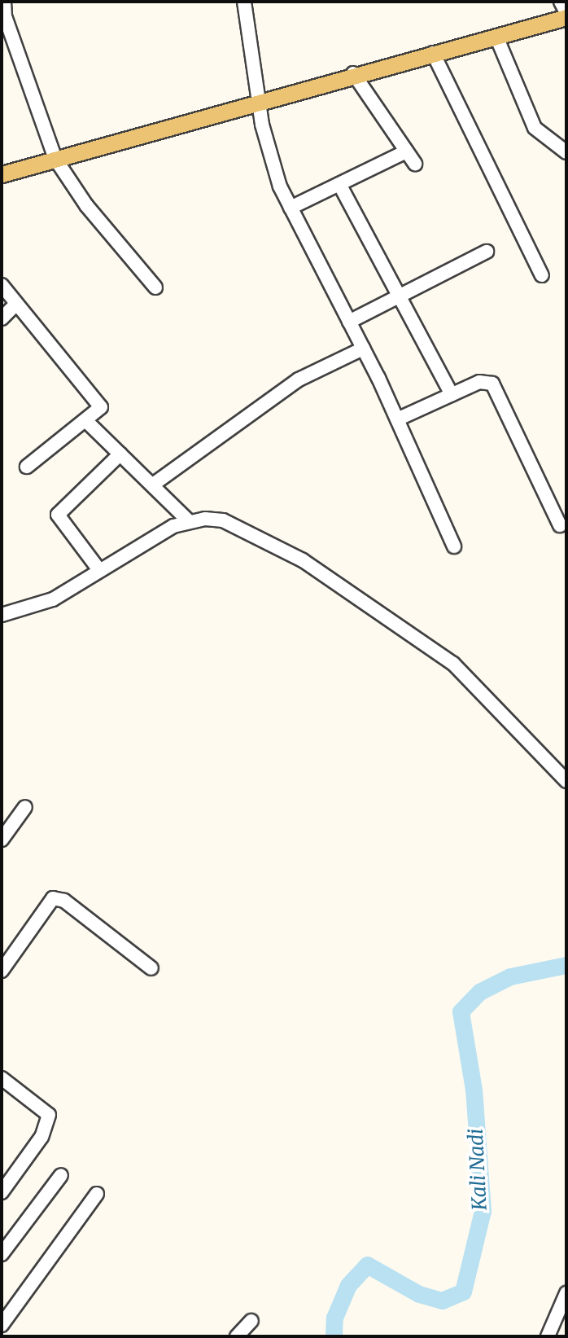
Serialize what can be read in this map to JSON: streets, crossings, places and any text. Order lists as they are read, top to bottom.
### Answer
{
  "water": ["Kali Nadi"]
}
